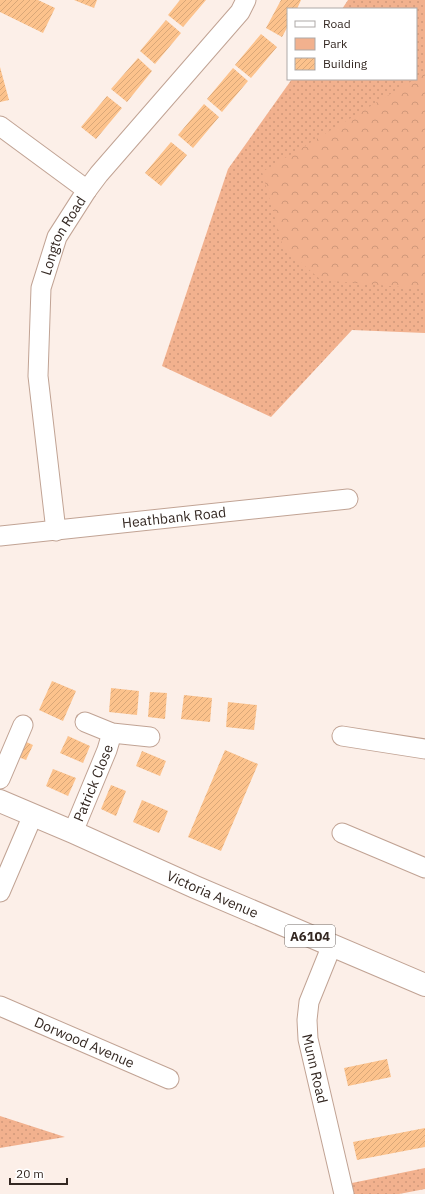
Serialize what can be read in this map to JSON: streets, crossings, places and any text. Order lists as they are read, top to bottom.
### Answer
{
  "streets": {
    "main road": ["Victoria Avenue", "A6104"],
    "street": [
      "Longton Road",
      "Heathbank Road",
      "Patrick Close",
      "Dorwood Avenue",
      "Munn Road"
    ]
  },
  "crossings": [
    ["Longton Road", "Heathbank Road"],
    ["Patrick Close", "Victoria Avenue"],
    ["Victoria Avenue", "Munn Road"]
  ],
  "legend": ["Road", "Park", "Building"],
  "scale_bar": "20 m"
}
